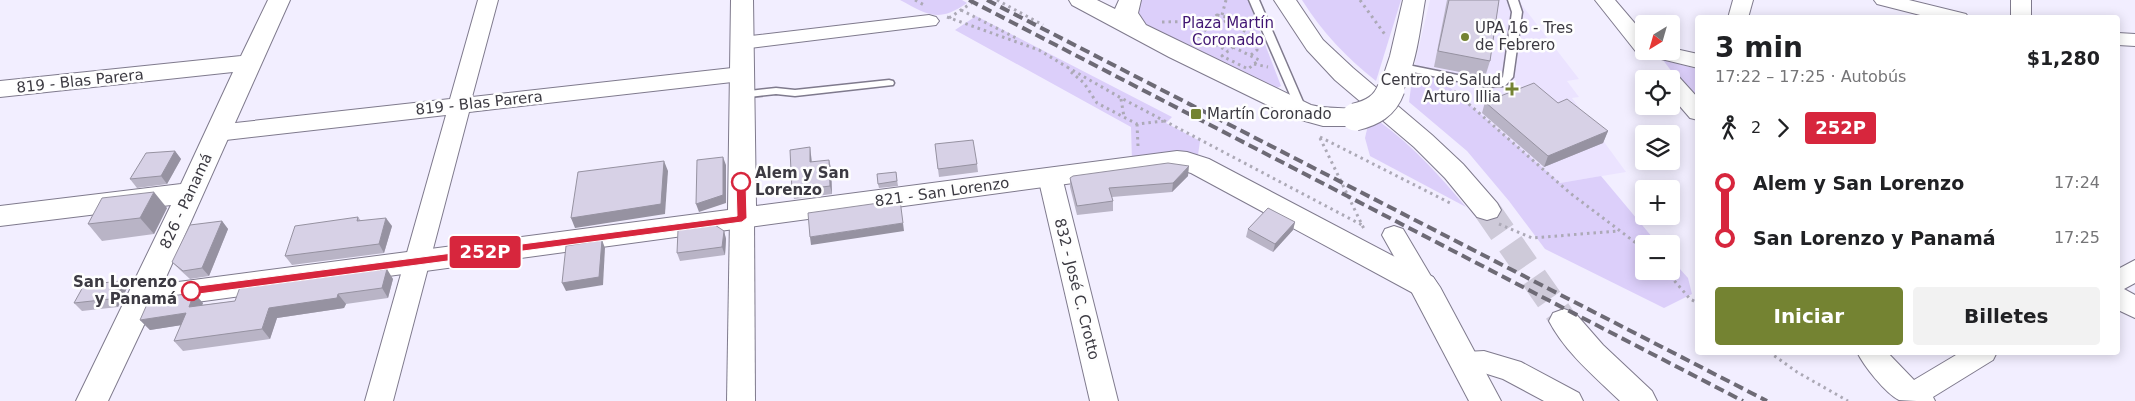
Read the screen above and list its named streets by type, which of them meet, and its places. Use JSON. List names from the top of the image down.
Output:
{
  "streets": {
    "street": [
      "819 - Blas Parera",
      "821 - San Lorenzo",
      "826 - Panamá",
      "832 - José C. Crotto"
    ]
  },
  "crossings": [
    ["819 - Blas Parera", "826 - Panamá"],
    ["821 - San Lorenzo", "826 - Panamá"],
    ["821 - San Lorenzo", "832 - José C. Crotto"]
  ],
  "parks": ["Plaza Martín Coronado"],
  "places": {
    "other": ["UPA 16 - Tres de Febrero", "Alem y San Lorenzo", "San Lorenzo y Panamá"],
    "health": ["Centro de Salud Arturo Illia"],
    "transit": ["Martín Coronado"]
  },
  "lines": ["bus line 252P"],
  "north": "bottom left",
  "page": {
    "on_map": "252P",
    "map_buttons": ["+", "−"],
    "heading": ["3 min", "17:22 – 17:25 · Autobús", "$1,280"],
    "legs": ["2", "252P"],
    "list": [
      {
        "name": "Alem y San Lorenzo",
        "value": "17:24"
      },
      {
        "name": "San Lorenzo y Panamá",
        "value": "17:25"
      }
    ],
    "buttons": ["Iniciar", "Billetes"]
  }
}
